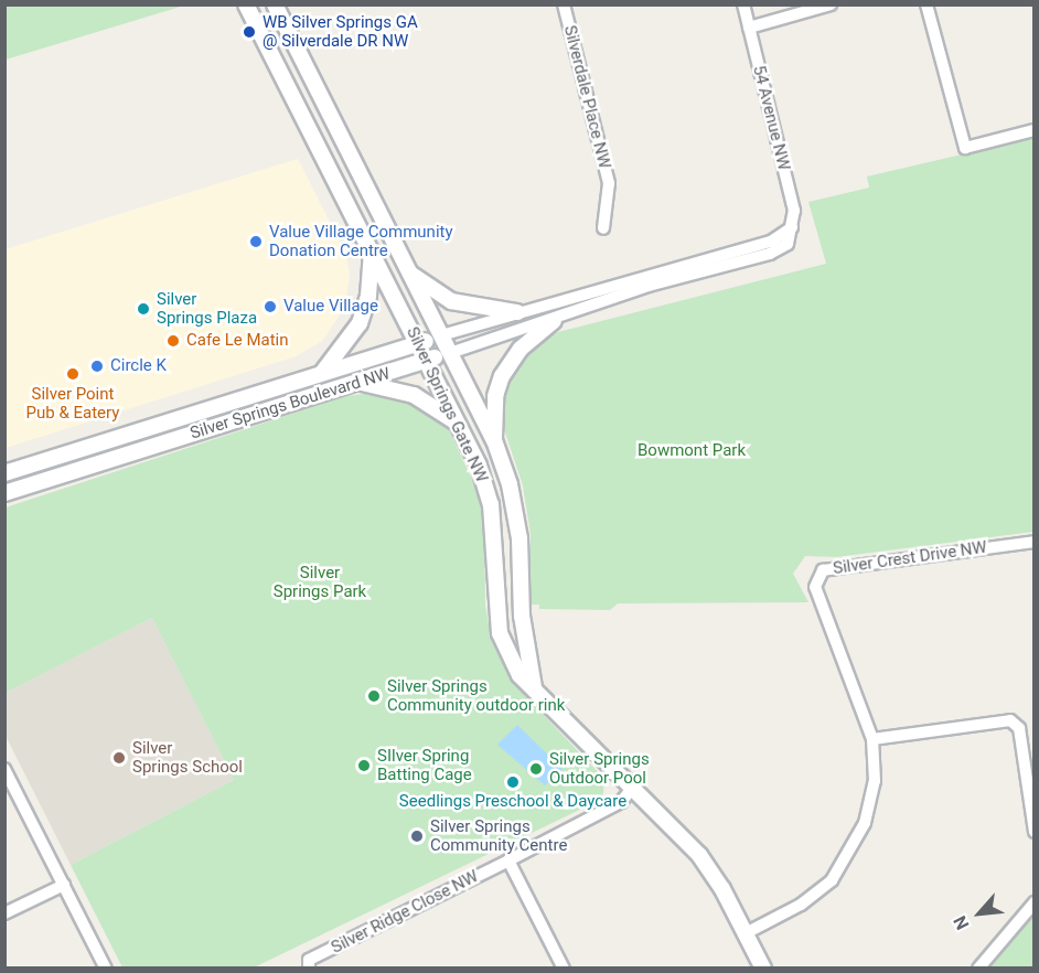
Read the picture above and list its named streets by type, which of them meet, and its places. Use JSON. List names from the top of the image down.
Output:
{
  "streets": {
    "street": [
      "Silverdale Place NW",
      "54 Avenue NW",
      "Silver Springs Boulevard NW",
      "Silver Springs Gate NW",
      "Silver Crest Drive NW",
      "Silver Ridge Close NW"
    ]
  },
  "crossings": [
    ["54 Avenue NW", "Silver Springs Boulevard NW"],
    ["Silver Springs Boulevard NW", "Silver Springs Gate NW"]
  ],
  "parks": ["Bowmont Park", "Silver Springs Park"],
  "places": [
    "WB Silver Springs GA @ Silverdale DR NW",
    "Value Village Community Donation Centre",
    "Value Village",
    "Silver Springs Plaza",
    "Cafe Le Matin",
    "Circle K",
    "Silver Point Pub & Eatery",
    "Silver Springs Community outdoor rink",
    "Silver Springs School",
    "SIlver Spring Batting Cage",
    "Silver Springs Outdoor Pool",
    "Seedlings Preschool & Daycare",
    "Silver Springs Community Centre"
  ],
  "north": "bottom left"
}
